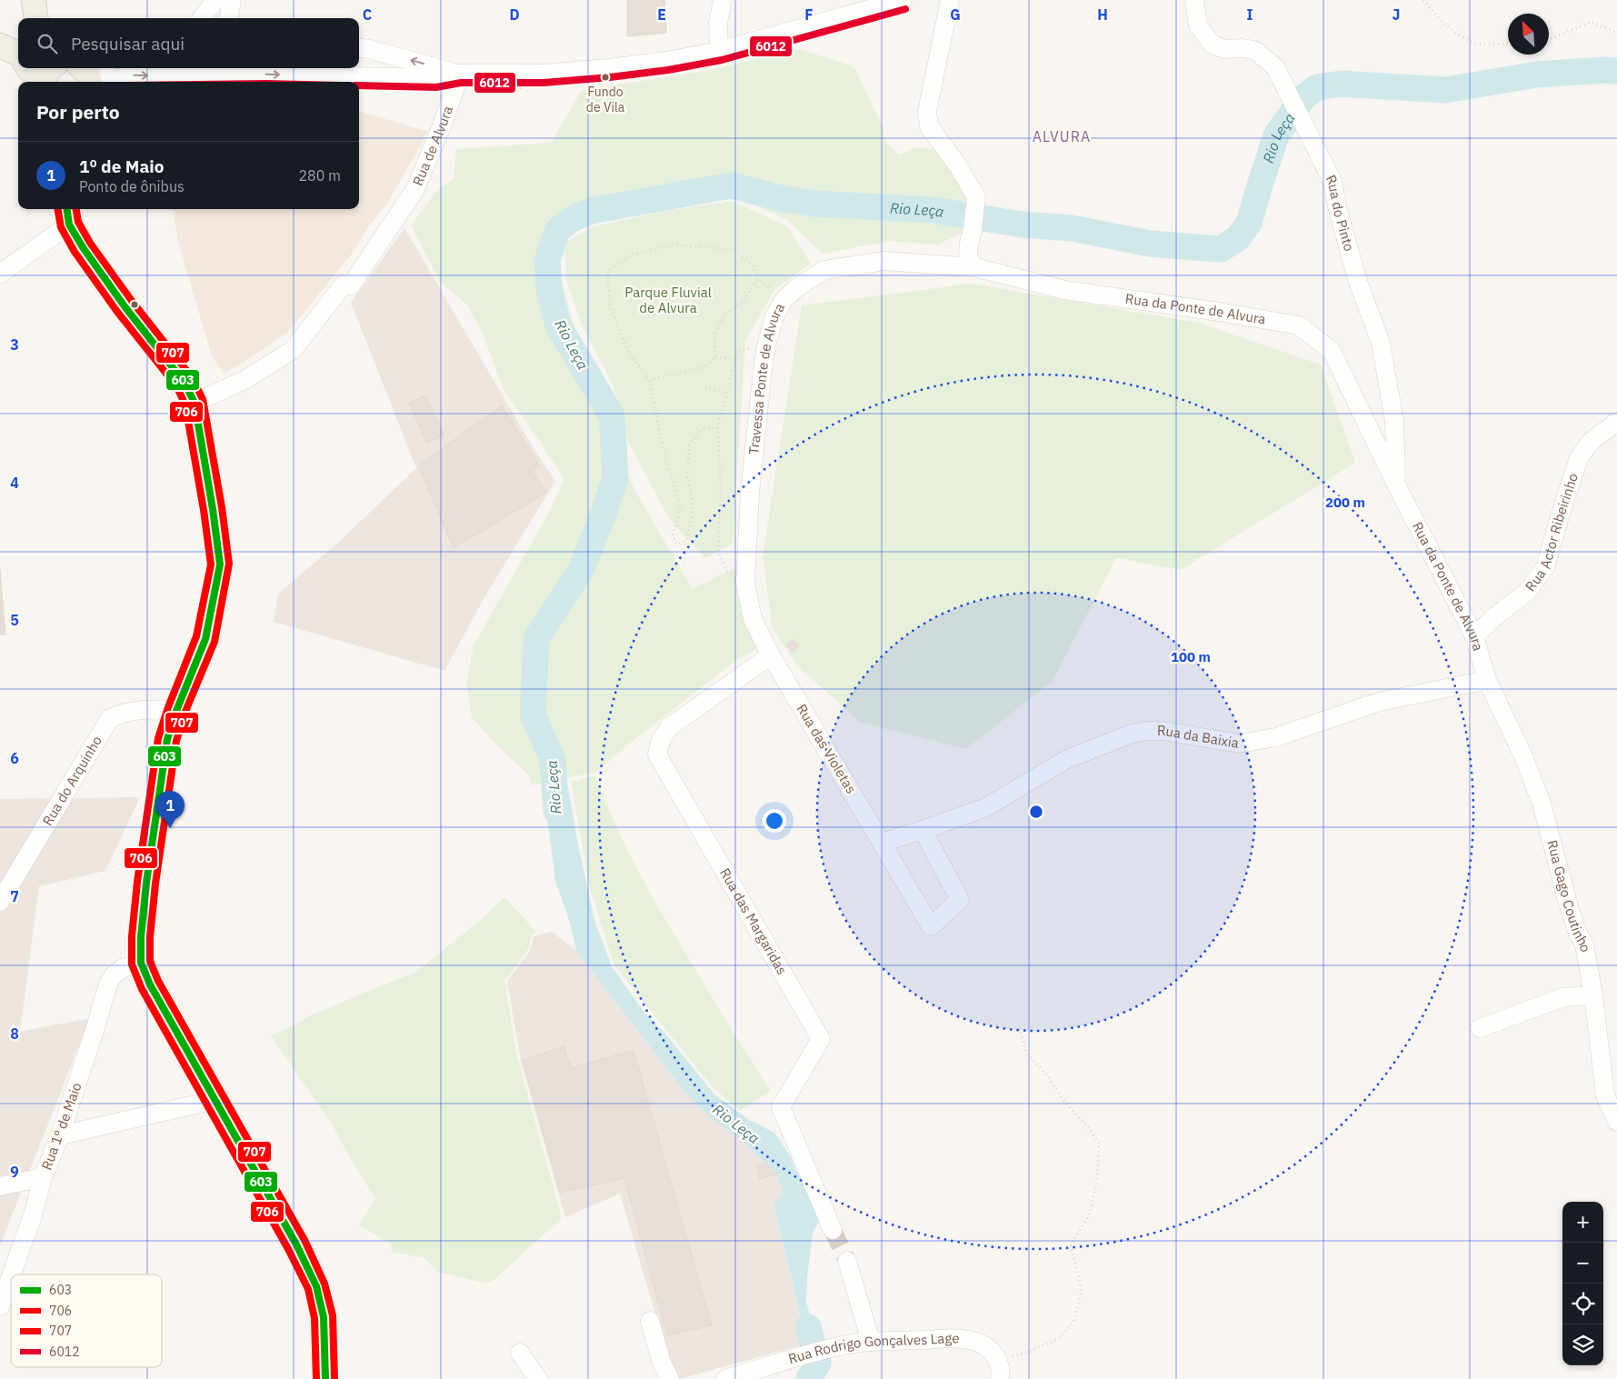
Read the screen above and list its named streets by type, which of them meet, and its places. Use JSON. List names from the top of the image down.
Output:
{
  "streets": {
    "street": [
      "Rua de Alvura",
      "Rua do Pinto",
      "Rua da Ponte de Alvura",
      "Travessa Ponte de Alvura",
      "Rua Actor Ribeirinho",
      "Rua da Baixia",
      "Rua das Violetas",
      "Rua do Arquinho",
      "Rua Gago Coutinho",
      "Rua das Margaridas",
      "Rua 1º de Maio",
      "Rua Rodrigo Gonçalves Lage"
    ]
  },
  "crossings": [
    ["Rua do Pinto", "Rua da Ponte de Alvura"],
    ["Rua da Ponte de Alvura", "Travessa Ponte de Alvura"],
    ["Rua da Ponte de Alvura", "Rua Actor Ribeirinho"],
    ["Rua da Ponte de Alvura", "Rua da Baixia"],
    ["Rua da Ponte de Alvura", "Rua Gago Coutinho"],
    ["Travessa Ponte de Alvura", "Rua das Violetas"],
    ["Travessa Ponte de Alvura", "Rua das Margaridas"],
    ["Rua da Baixia", "Rua das Violetas"],
    ["Rua da Baixia", "Rua Gago Coutinho"],
    ["Rua das Violetas", "Rua das Margaridas"]
  ],
  "districts": ["ALVURA"],
  "water": ["Rio Leça"],
  "parks": ["Parque Fluvial de Alvura"],
  "places": ["Fundo de Vila"],
  "lines": [
    "transit line 6012",
    "transit line 603",
    "transit line 706",
    "transit line 707"
  ],
  "legend": [
    "603",
    "706",
    "707",
    "6012"
  ],
  "north": "top left",
  "page": {
    "search": "Pesquisar aqui",
    "heading": "Por perto",
    "list": [
      {
        "mark": "1",
        "name": "1º de Maio",
        "note": "Ponto de ônibus",
        "value": "280 m"
      }
    ],
    "pins": "1",
    "map_buttons": ["+", "−"]
  },
  "grid": {
    "columns": [
      "C",
      "D",
      "E",
      "F",
      "G",
      "H",
      "I",
      "J"
    ],
    "rows": [
      "3",
      "4",
      "5",
      "6",
      "7",
      "8",
      "9"
    ]
  },
  "rings": ["200 m", "100 m"]
}
